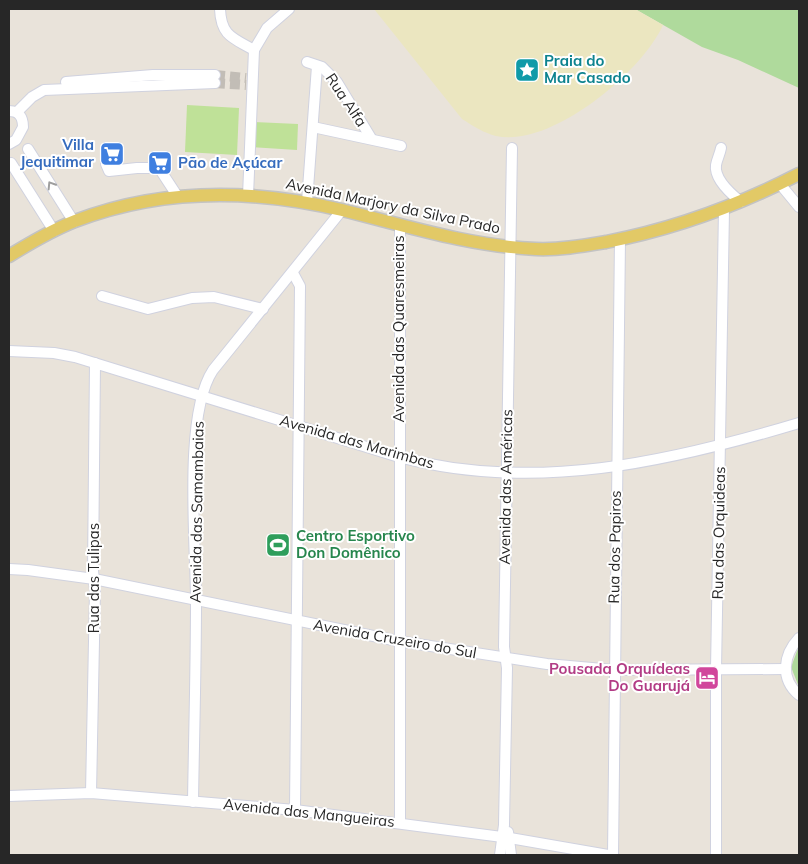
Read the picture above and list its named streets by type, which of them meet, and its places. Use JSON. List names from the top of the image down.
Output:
{
  "streets": {
    "main road": ["Avenida Marjory da Silva Prado"],
    "street": [
      "Rua Alfa",
      "Avenida das Quaresmeiras",
      "Avenida das Marimbas",
      "Avenida das Américas",
      "Avenida das Samambaias",
      "Rua das Orquideas",
      "Rua dos Papiros",
      "Rua das Tulipas",
      "Avenida Cruzeiro do Sul",
      "Avenida das Mangueiras"
    ]
  },
  "crossings": [
    ["Rua Alfa", "Avenida Marjory da Silva Prado"],
    ["Avenida Marjory da Silva Prado", "Avenida das Quaresmeiras"],
    ["Avenida Marjory da Silva Prado", "Avenida das Américas"],
    ["Avenida Marjory da Silva Prado", "Avenida das Samambaias"],
    ["Avenida Marjory da Silva Prado", "Rua das Orquideas"],
    ["Avenida Marjory da Silva Prado", "Rua dos Papiros"],
    ["Avenida das Quaresmeiras", "Avenida das Marimbas"],
    ["Avenida das Quaresmeiras", "Avenida Cruzeiro do Sul"],
    ["Avenida das Quaresmeiras", "Avenida das Mangueiras"],
    ["Avenida das Marimbas", "Avenida das Américas"],
    ["Avenida das Marimbas", "Avenida das Samambaias"],
    ["Avenida das Marimbas", "Rua das Orquideas"],
    ["Avenida das Marimbas", "Rua dos Papiros"],
    ["Avenida das Marimbas", "Rua das Tulipas"],
    ["Avenida das Américas", "Avenida Cruzeiro do Sul"],
    ["Avenida das Américas", "Avenida das Mangueiras"],
    ["Avenida das Samambaias", "Avenida Cruzeiro do Sul"],
    ["Avenida das Samambaias", "Avenida das Mangueiras"],
    ["Rua das Orquideas", "Avenida Cruzeiro do Sul"],
    ["Rua dos Papiros", "Avenida Cruzeiro do Sul"],
    ["Rua das Tulipas", "Avenida Cruzeiro do Sul"],
    ["Rua das Tulipas", "Avenida das Mangueiras"]
  ],
  "places": {
    "place": ["Praia do Mar Casado"],
    "supermarket": ["Villa Jequitimar", "Pão de Açúcar"],
    "sports": ["Centro Esportivo Don Domênico"],
    "hotel": ["Pousada Orquídeas Do Guarujá"]
  }
}
